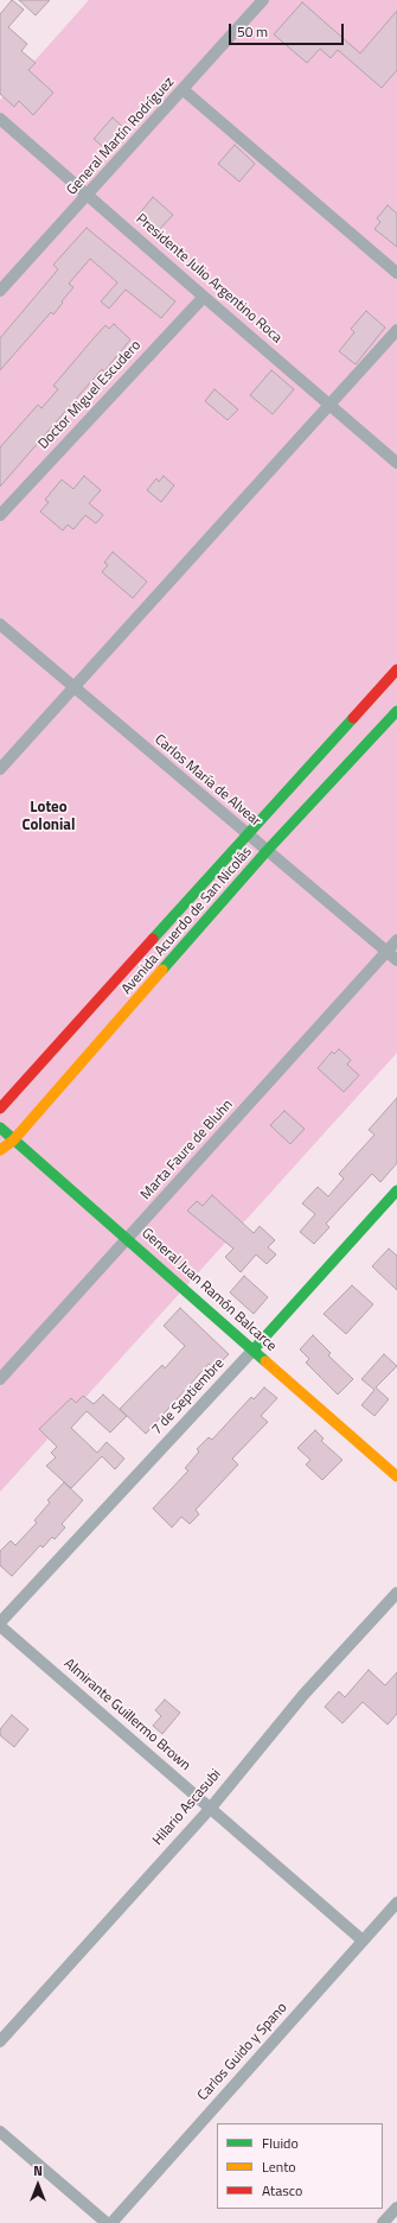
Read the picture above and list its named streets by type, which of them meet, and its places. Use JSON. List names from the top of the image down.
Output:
{
  "streets": {
    "street": [
      "General Martín Rodríguez",
      "Presidente Julio Argentino Roca",
      "Doctor Miguel Escudero",
      "Carlos María de Alvear",
      "Avenida Acuerdo de San Nicolás",
      "Marta Faure de Bluhn",
      "General Juan Ramón Balcarce",
      "7 de Septiembre",
      "Almirante Guillermo Brown",
      "Hilario Ascasubi",
      "Carlos Guido y Spano"
    ]
  },
  "crossings": [
    ["General Martín Rodríguez", "Presidente Julio Argentino Roca"],
    ["Presidente Julio Argentino Roca", "Doctor Miguel Escudero"],
    ["Carlos María de Alvear", "Avenida Acuerdo de San Nicolás"],
    ["Carlos María de Alvear", "Marta Faure de Bluhn"],
    ["Avenida Acuerdo de San Nicolás", "General Juan Ramón Balcarce"],
    ["Marta Faure de Bluhn", "General Juan Ramón Balcarce"],
    ["General Juan Ramón Balcarce", "7 de Septiembre"],
    ["7 de Septiembre", "Almirante Guillermo Brown"],
    ["Almirante Guillermo Brown", "Hilario Ascasubi"],
    ["Almirante Guillermo Brown", "Carlos Guido y Spano"]
  ],
  "districts": ["Loteo Colonial"],
  "legend": ["Fluido", "Lento", "Atasco"],
  "scale_bar": "50 m",
  "north": "top"
}
